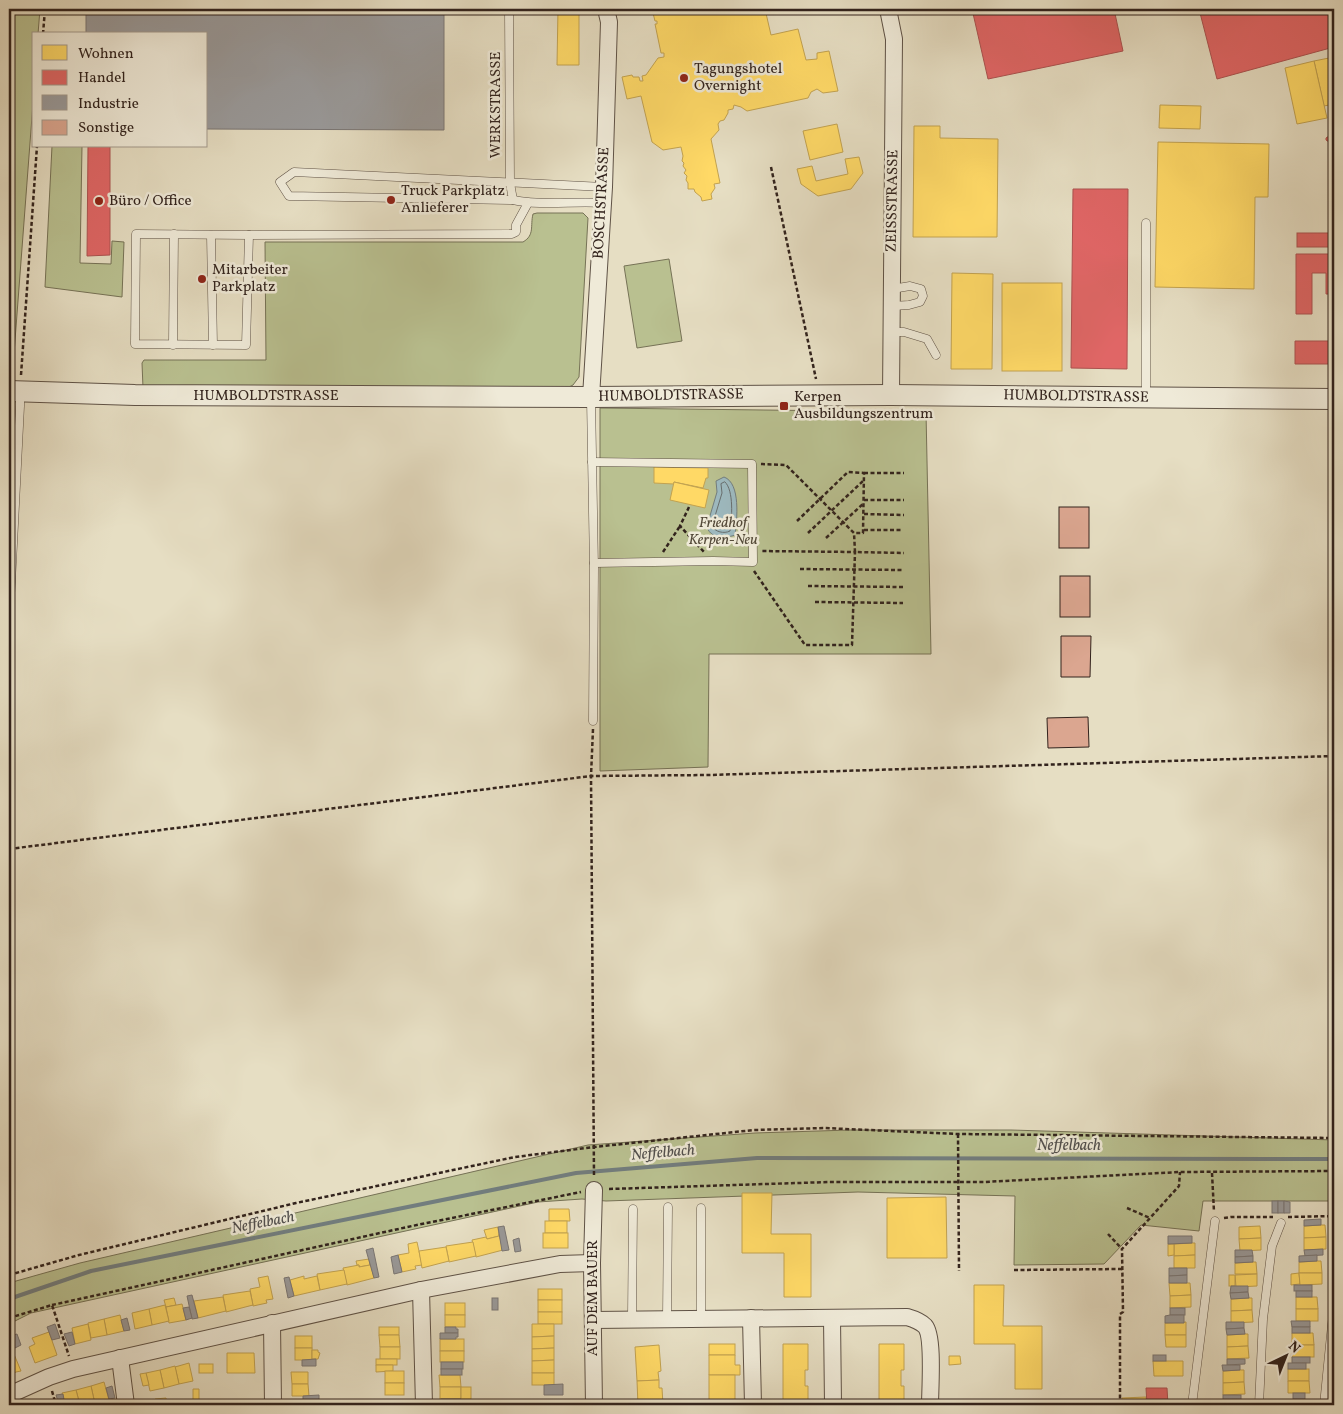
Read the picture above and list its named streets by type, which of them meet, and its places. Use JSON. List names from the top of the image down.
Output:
{
  "streets": {
    "street": [
      "ZEISSSTRASSE",
      "BOSCHSTRASSE",
      "HUMBOLDTSTRASSE",
      "AUF DEM BAUER"
    ],
    "lane": ["WERKSTRASSE"]
  },
  "crossings": [
    ["ZEISSSTRASSE", "HUMBOLDTSTRASSE"],
    ["BOSCHSTRASSE", "HUMBOLDTSTRASSE"]
  ],
  "water": ["Neffelbach"],
  "parks": ["Friedhof Kerpen-Neu"],
  "places": {
    "other": [
      "Tagungshotel Overnight",
      "Truck Parkplatz Anlieferer",
      "Büro / Office",
      "Mitarbeiter Parkplatz"
    ],
    "transit": ["Kerpen Ausbildungszentrum"]
  },
  "legend": [
    "Wohnen",
    "Handel",
    "Industrie",
    "Sonstige"
  ],
  "north": "top right"
}
